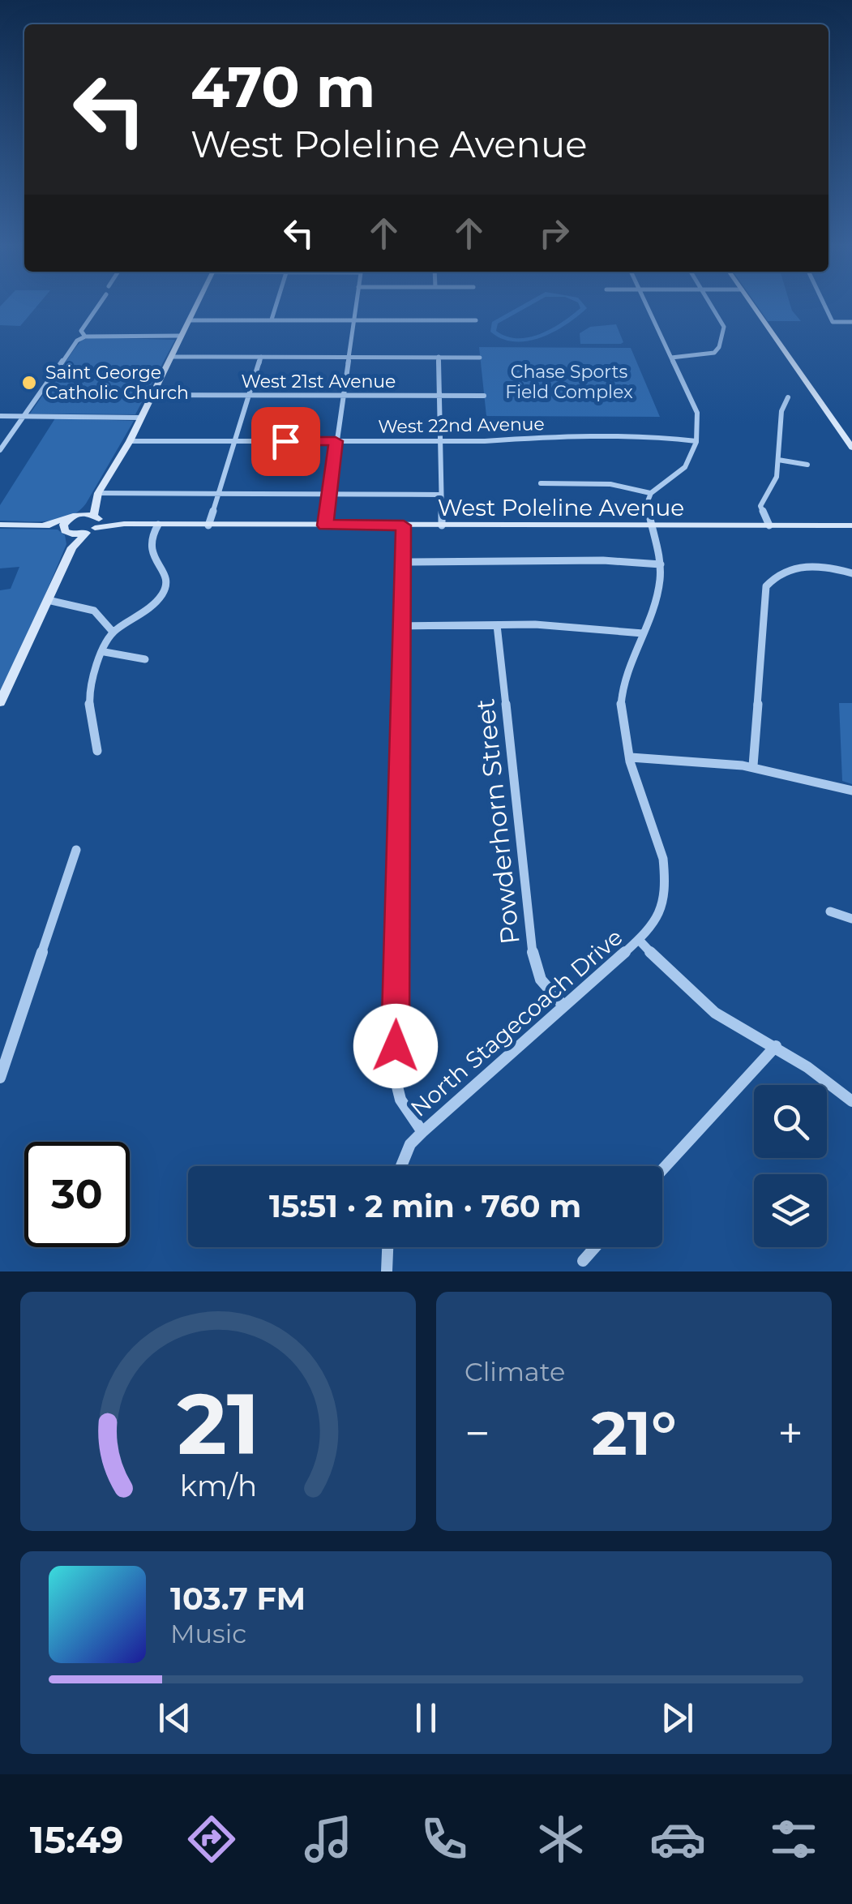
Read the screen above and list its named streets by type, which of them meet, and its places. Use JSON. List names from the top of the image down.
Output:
{
  "streets": {
    "street": [
      "West 21st Avenue",
      "West 22nd Avenue",
      "West Poleline Avenue",
      "Powderhorn Street",
      "North Stagecoach Drive"
    ]
  },
  "crossings": [
    ["West Poleline Avenue", "North Stagecoach Drive"],
    ["Powderhorn Street", "North Stagecoach Drive"]
  ],
  "parks": ["Chase Sports Field Complex"],
  "places": ["Saint George Catholic Church"],
  "page": {
    "turn": ["470 m", "West Poleline Avenue"],
    "limit": "30",
    "trip": "15:51 · 2 min · 760 m",
    "tile": "Climate",
    "heat": ["−", "21°", "+"],
    "song": ["103.7 FM", "Music"],
    "tabs": "15:49",
    "gauge": ["21", "km/h"]
  }
}
